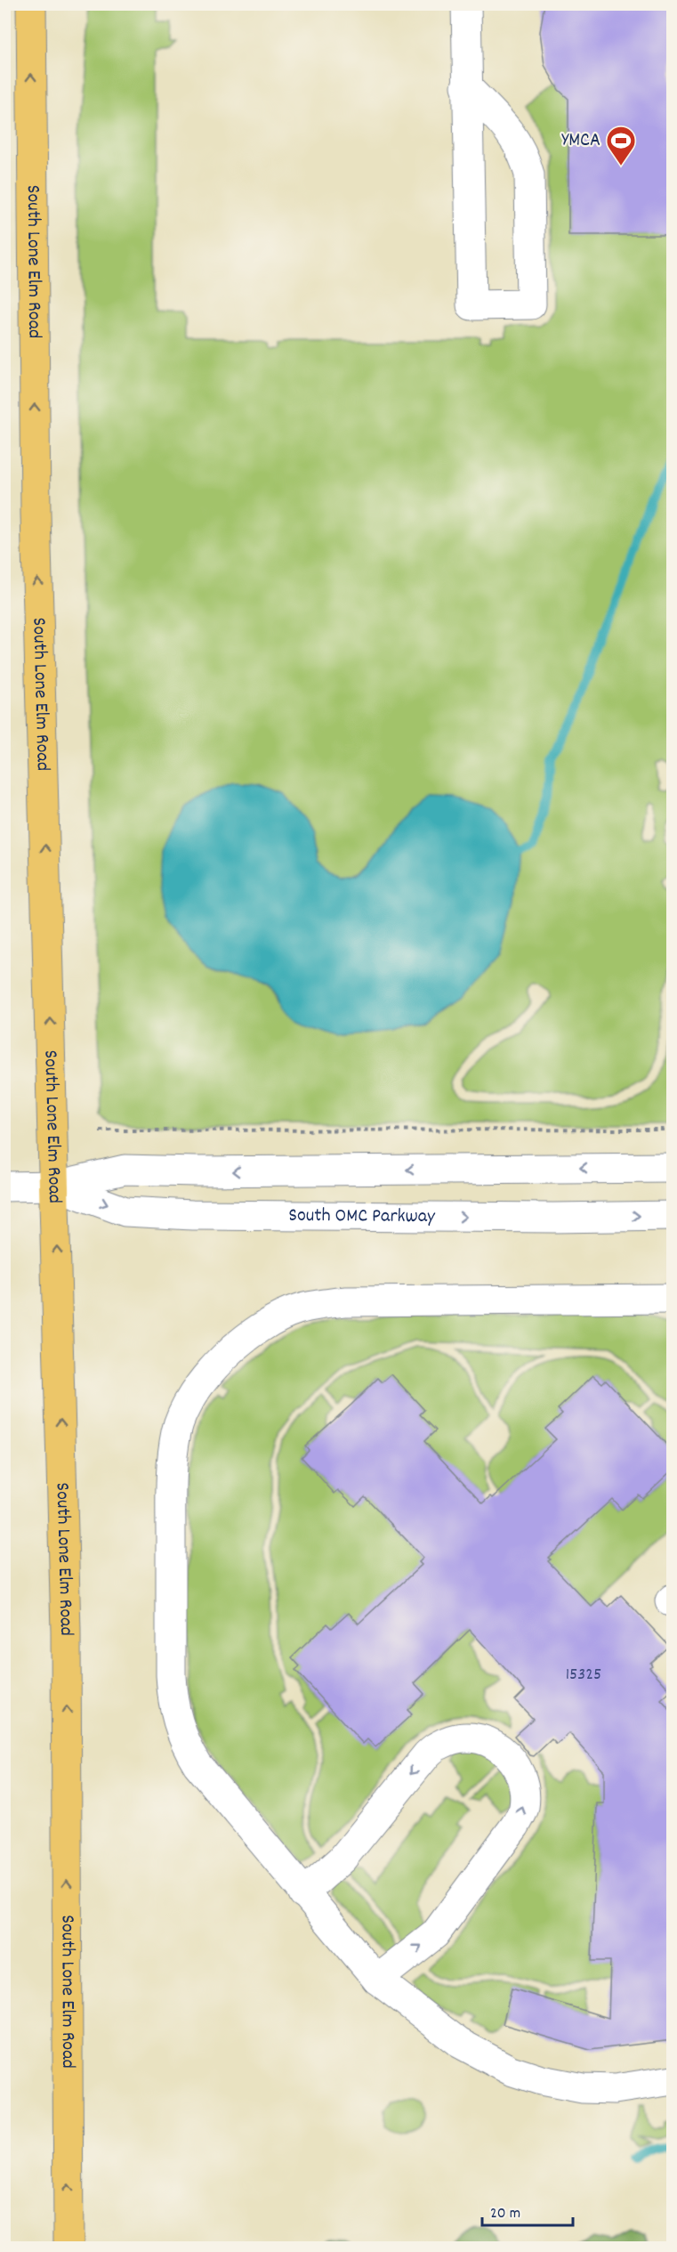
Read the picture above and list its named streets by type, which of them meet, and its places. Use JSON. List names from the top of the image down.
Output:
{
  "streets": {
    "main road": ["South Lone Elm Road"],
    "street": ["South OMC Parkway"]
  },
  "crossings": [
    ["South Lone Elm Road", "South OMC Parkway"]
  ],
  "one_way": ["South Lone Elm Road"],
  "places": {
    "sports": ["YMCA"]
  },
  "house_numbers": ["15325"],
  "scale_bar": "20 m"
}
